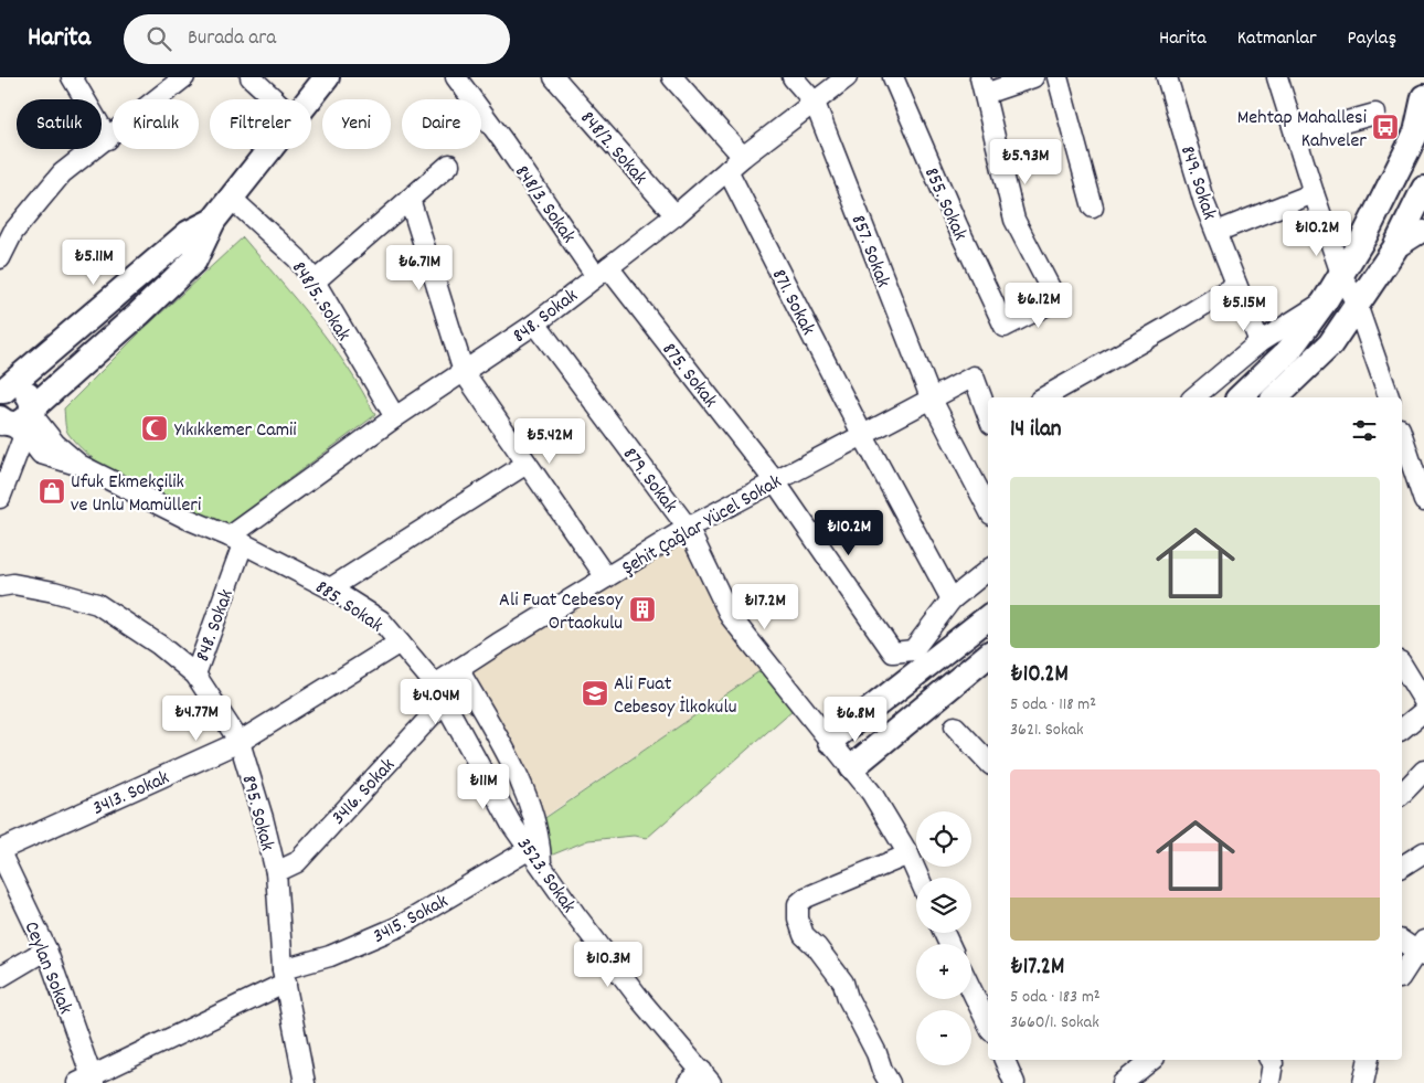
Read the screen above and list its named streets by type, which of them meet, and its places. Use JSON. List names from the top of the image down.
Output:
{
  "streets": {
    "street": [
      "848/2. Sokak",
      "849. Sokak",
      "848/3. Sokak",
      "855. Sokak",
      "857. Sokak",
      "848/5. Sokak",
      "871. Sokak",
      "848. Sokak",
      "875. Sokak",
      "879. Sokak",
      "Şehit Çağlar Yücel Sokak",
      "885. Sokak",
      "3416. Sokak",
      "3413. Sokak",
      "895. Sokak",
      "3523. Sokak",
      "3415. Sokak",
      "Ceylan Sokak"
    ]
  },
  "crossings": [
    ["848/2. Sokak", "848. Sokak"],
    ["848/3. Sokak", "848. Sokak"],
    ["848/3. Sokak", "875. Sokak"],
    ["857. Sokak", "848. Sokak"],
    ["857. Sokak", "Şehit Çağlar Yücel Sokak"],
    ["848/5. Sokak", "848. Sokak"],
    ["871. Sokak", "848. Sokak"],
    ["871. Sokak", "875. Sokak"],
    ["871. Sokak", "Şehit Çağlar Yücel Sokak"],
    ["848. Sokak", "875. Sokak"],
    ["848. Sokak", "879. Sokak"],
    ["848. Sokak", "885. Sokak"],
    ["848. Sokak", "895. Sokak"],
    ["875. Sokak", "Şehit Çağlar Yücel Sokak"],
    ["879. Sokak", "Şehit Çağlar Yücel Sokak"],
    ["Şehit Çağlar Yücel Sokak", "885. Sokak"],
    ["885. Sokak", "3416. Sokak"],
    ["885. Sokak", "3413. Sokak"],
    ["885. Sokak", "3523. Sokak"],
    ["3416. Sokak", "895. Sokak"],
    ["3413. Sokak", "895. Sokak"],
    ["3413. Sokak", "Ceylan Sokak"],
    ["895. Sokak", "3415. Sokak"],
    ["3523. Sokak", "3415. Sokak"],
    ["3415. Sokak", "Ceylan Sokak"]
  ],
  "places": {
    "bus stop": ["Mehtap Mahallesi Kahveler"],
    "mosque": ["Yıkıkkemer Camii"],
    "shop": ["Ufuk Ekmekçilik ve Unlu Mamülleri"],
    "building": ["Ali Fuat Cebesoy Ortaokulu"],
    "school or university": ["Ali Fuat Cebesoy İlkokulu"]
  },
  "page": {
    "header": "Harita",
    "search": "Burada ara",
    "nav": ["Harita", "Katmanlar", "Paylaş"],
    "chip": [
      "Satılık",
      "Kiralık",
      "Filtreler",
      "Yeni",
      "Daire"
    ],
    "price": [
      "₺5.93M",
      "₺10.2M",
      "₺5.11M",
      "₺6.71M",
      "₺6.12M",
      "₺5.15M",
      "₺5.42M",
      "₺10.2M",
      "₺17.2M",
      "₺4.04M",
      "₺4.77M",
      "₺6.8M",
      "₺11M",
      "₺10.3M"
    ],
    "heading": "14 ilan",
    "list": [
      {
        "name": "₺10.2M",
        "note": "5 oda · 118 m² · 3621. Sokak"
      },
      {
        "name": "₺17.2M",
        "note": "5 oda · 183 m² · 3660/1. Sokak"
      }
    ],
    "map_buttons": ["+", "−"]
  }
}
